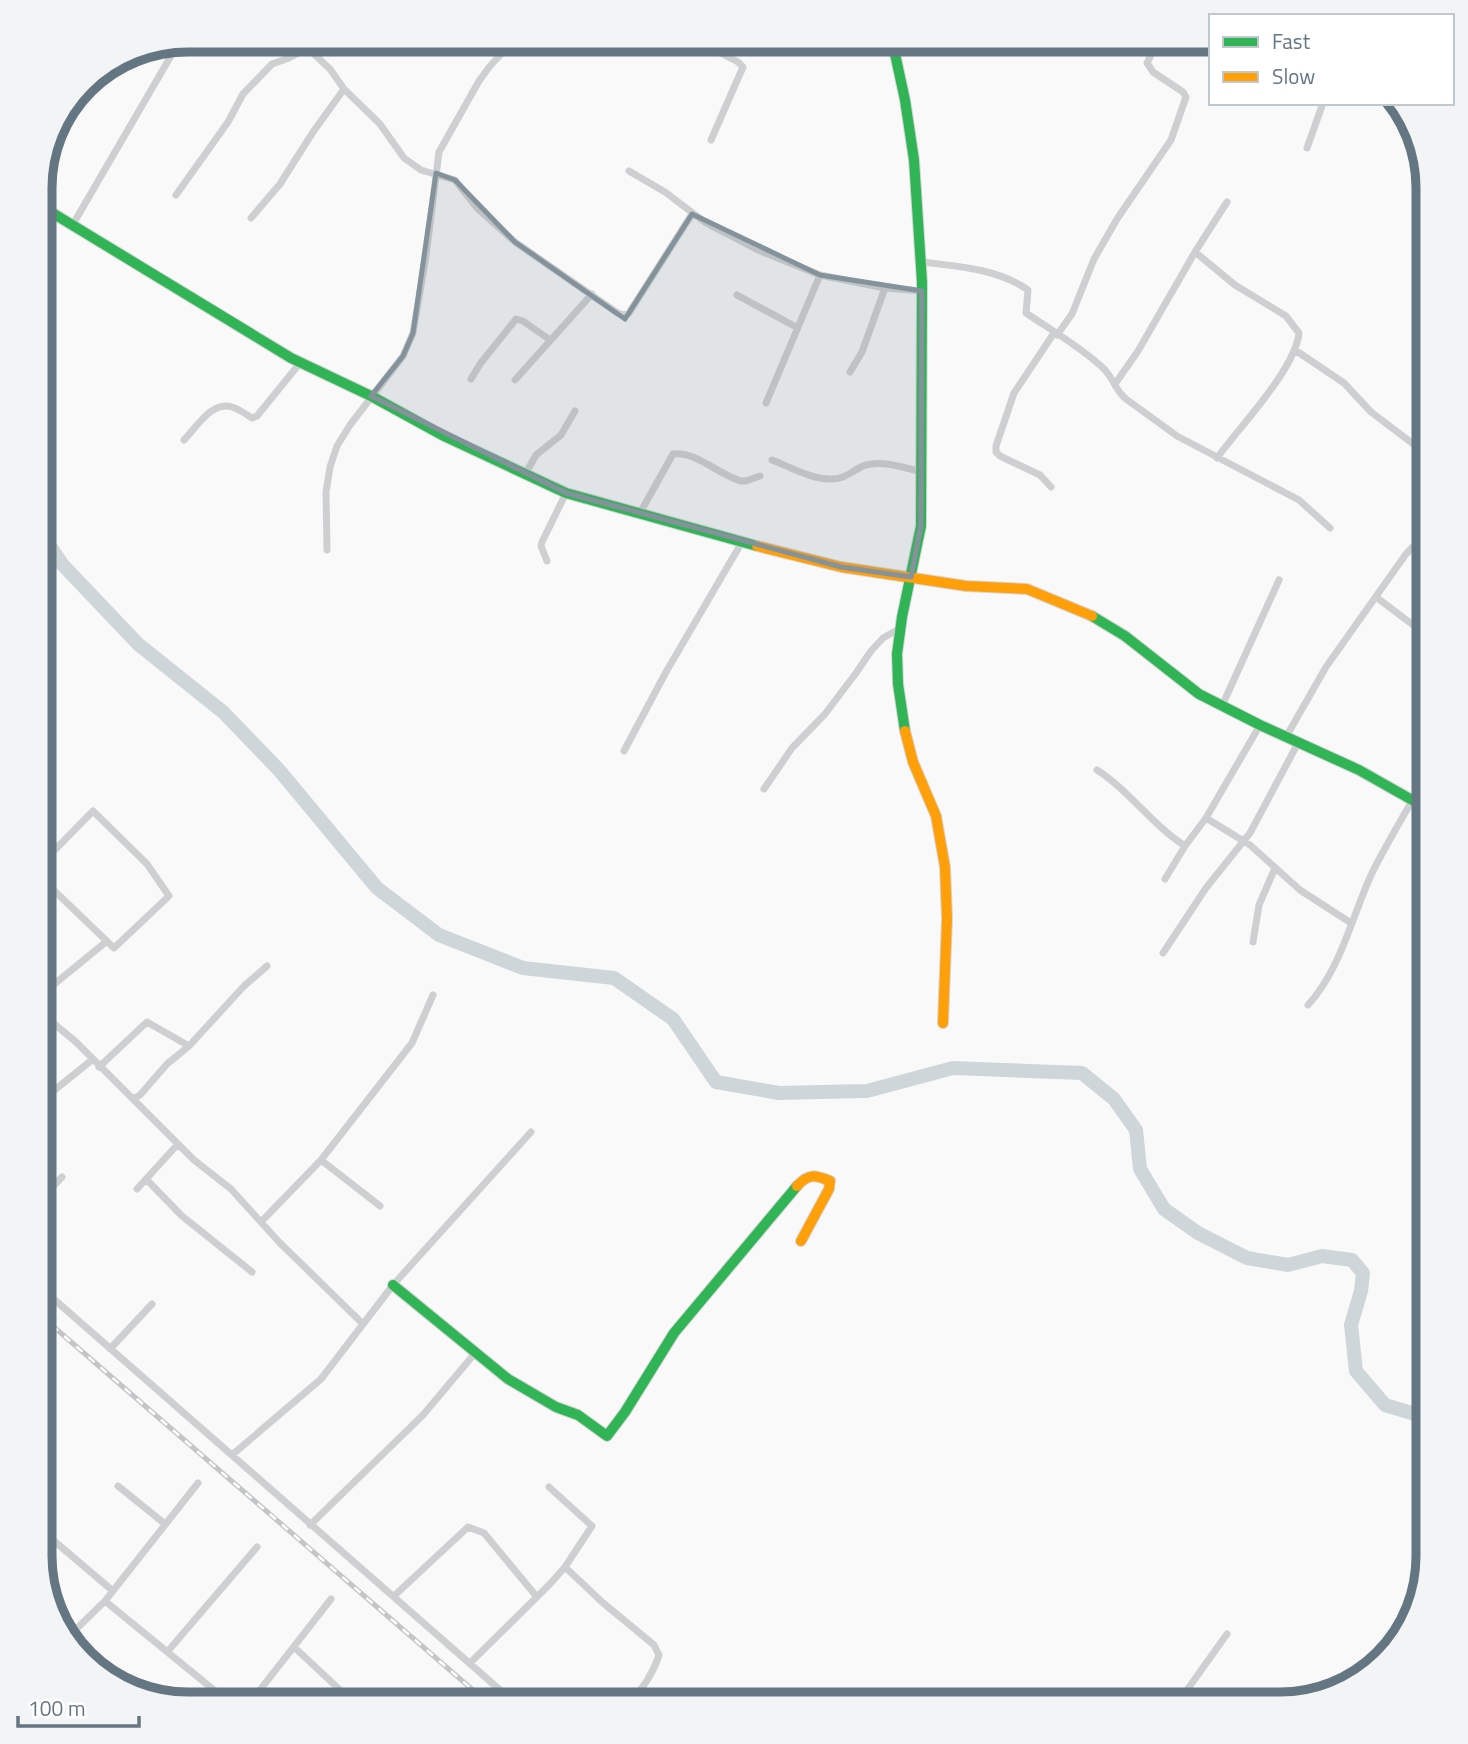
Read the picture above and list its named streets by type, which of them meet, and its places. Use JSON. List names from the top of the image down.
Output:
{
  "legend": ["Fast", "Slow"],
  "scale_bar": "100 m"
}
